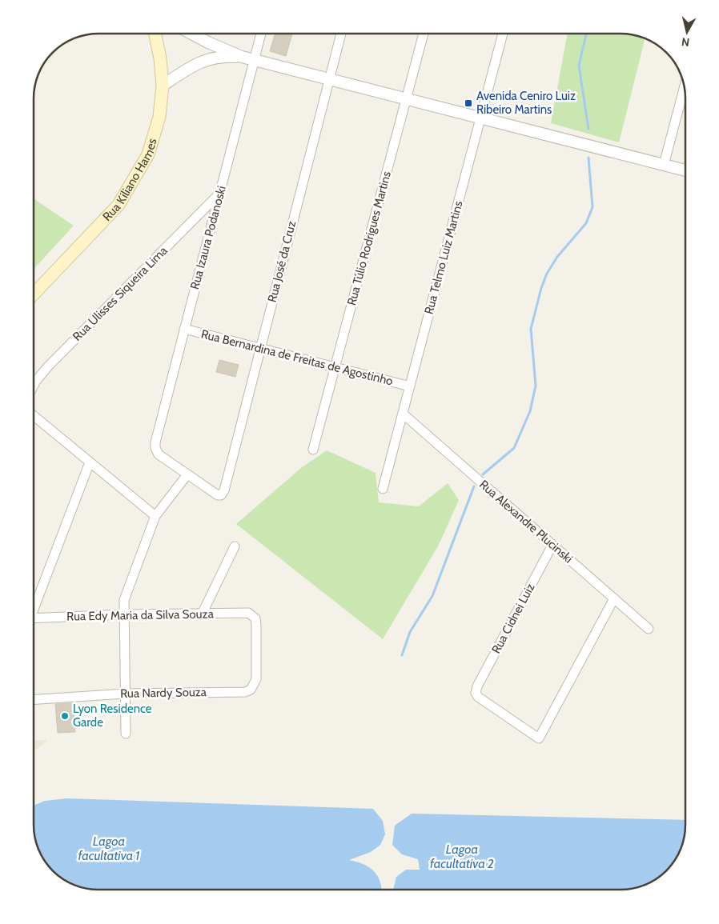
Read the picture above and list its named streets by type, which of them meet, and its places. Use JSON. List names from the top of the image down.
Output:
{
  "streets": {
    "main road": ["Rua Kiliano Hames"],
    "street": [
      "Rua Izaura Podanoski",
      "Rua Túlio Rodrigues Martins",
      "Rua Telmo Luiz Martins",
      "Rua José da Cruz",
      "Rua Ulisses Siqueira Lima",
      "Rua Bernardina de Freitas de Agostinho",
      "Rua Alexandre Plucinski",
      "Rua Edy Maria da Silva Souza",
      "Rua Cidnei Luiz",
      "Rua Nardy Souza"
    ]
  },
  "crossings": [
    ["Rua Izaura Podanoski", "Rua José da Cruz"],
    ["Rua Izaura Podanoski", "Rua Ulisses Siqueira Lima"],
    ["Rua Izaura Podanoski", "Rua Bernardina de Freitas de Agostinho"],
    ["Rua Túlio Rodrigues Martins", "Rua Bernardina de Freitas de Agostinho"],
    ["Rua Telmo Luiz Martins", "Rua Bernardina de Freitas de Agostinho"],
    ["Rua Telmo Luiz Martins", "Rua Alexandre Plucinski"],
    ["Rua José da Cruz", "Rua Bernardina de Freitas de Agostinho"],
    ["Rua Alexandre Plucinski", "Rua Cidnei Luiz"],
    ["Rua Edy Maria da Silva Souza", "Rua Nardy Souza"]
  ],
  "water": ["Lagoa facultativa 1", "Lagoa facultativa 2"],
  "places": {
    "transit": ["Avenida Ceniro Luiz Ribeiro Martins"],
    "other": ["Lyon Residence Garde"]
  },
  "north": "bottom"
}
